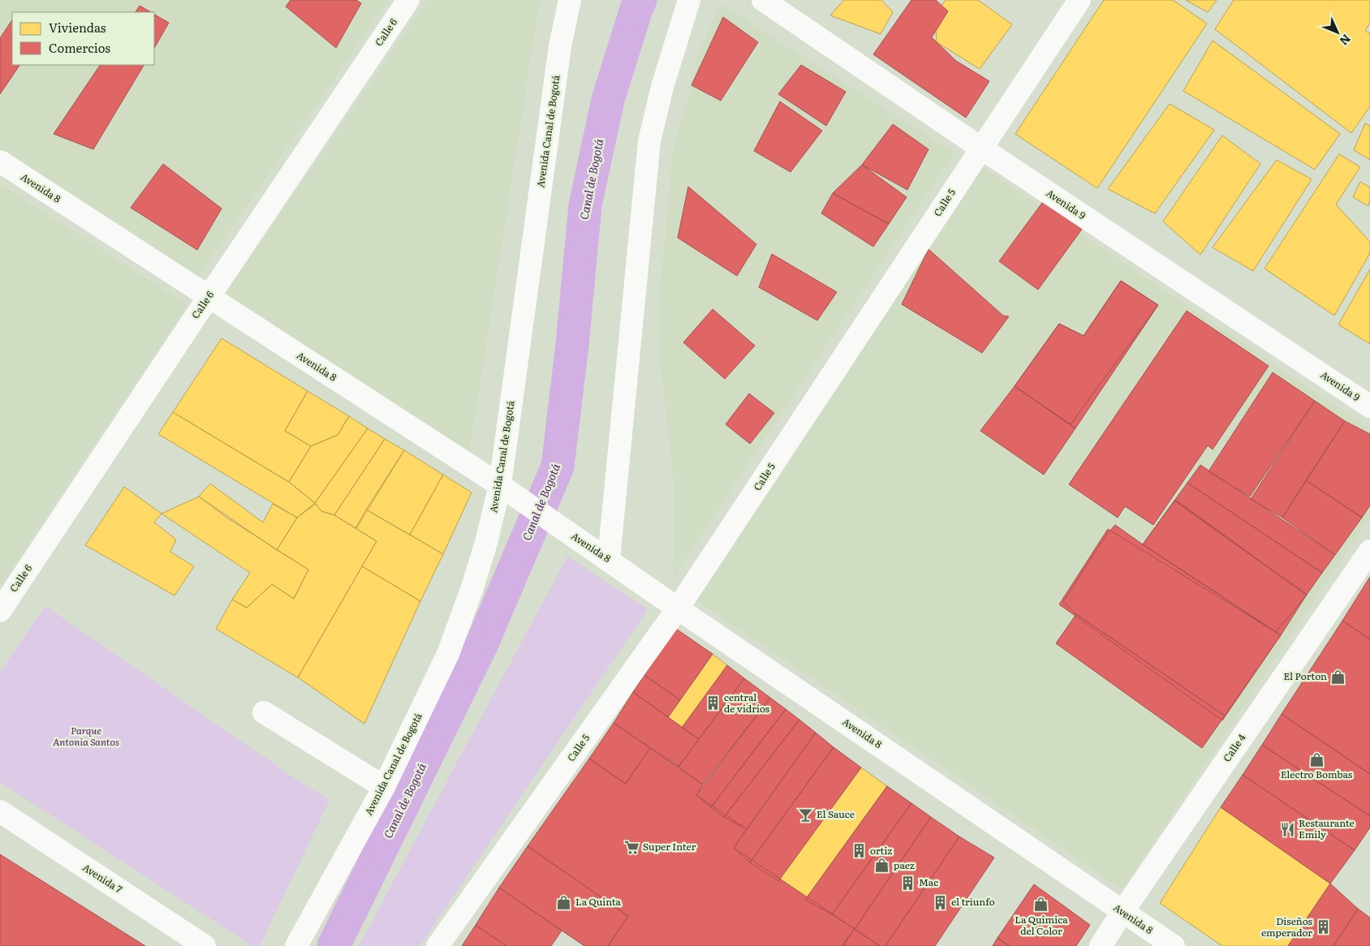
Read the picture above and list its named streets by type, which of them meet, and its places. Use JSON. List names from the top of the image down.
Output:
{
  "streets": {
    "street": [
      "Calle 6",
      "Avenida Canal de Bogotá",
      "Avenida 8",
      "Calle 5",
      "Avenida 9",
      "Calle 4",
      "Avenida 7"
    ]
  },
  "crossings": [
    ["Calle 6", "Avenida 8"],
    ["Avenida Canal de Bogotá", "Avenida 8"],
    ["Avenida 8", "Calle 5"],
    ["Avenida 8", "Calle 4"],
    ["Calle 5", "Avenida 9"]
  ],
  "water": ["Canal de Bogotá"],
  "parks": ["Parque Antonia Santos"],
  "places": {
    "shop": [
      "El Porton",
      "Electro Bombas",
      "paez",
      "La Quinta",
      "La Quimica del Color"
    ],
    "building": [
      "central de vidrios",
      "ortiz",
      "Mac",
      "el triunfo",
      "Diseños emperador"
    ],
    "bar": ["El Sauce"],
    "restaurant": ["Restaurante Emily"],
    "supermarket": ["Super Inter"]
  },
  "legend": ["Viviendas", "Comercios"],
  "north": "bottom right"
}
